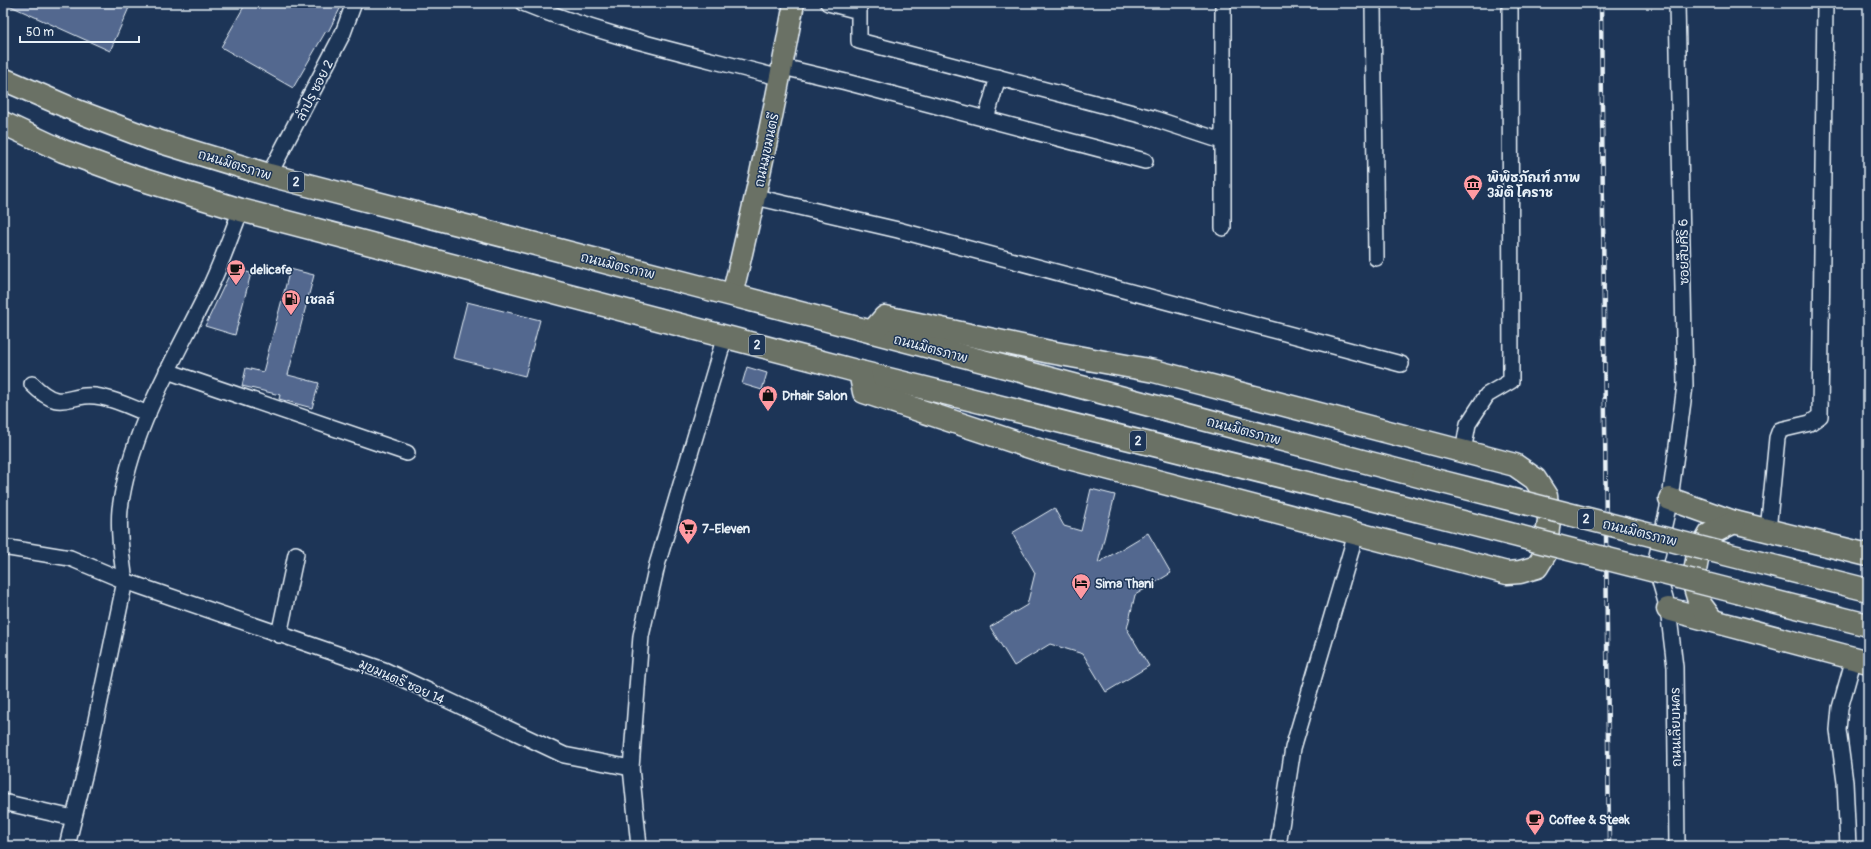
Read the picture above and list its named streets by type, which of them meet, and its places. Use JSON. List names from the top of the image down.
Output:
{
  "streets": {
    "highway": ["ถนนมิตรภาพ", "2"],
    "main road": ["ถนนมุขมนตรี"],
    "street": [
      "ลำปรุ ซอย 2",
      "ซอยสืบศิริ 6",
      "มุขมนตรี ซอย 14",
      "ถนนเลียบนคร"
    ]
  },
  "crossings": [
    ["ลำปรุ ซอย 2", "ถนนมิตรภาพ"],
    ["ถนนมุขมนตรี", "ถนนมิตรภาพ"],
    ["ซอยสืบศิริ 6", "ถนนเลียบนคร"]
  ],
  "places": {
    "museum": ["พิพิธภัณท์ ภาพ 3มิติ โคราช"],
    "cafe": ["delicafe", "Coffee & Steak"],
    "fuel station": ["เชลล์"],
    "shop": ["Drhair Salon"],
    "supermarket": ["7-Eleven"],
    "hotel": ["Sima Thani"]
  },
  "scale_bar": "50 m"
}
